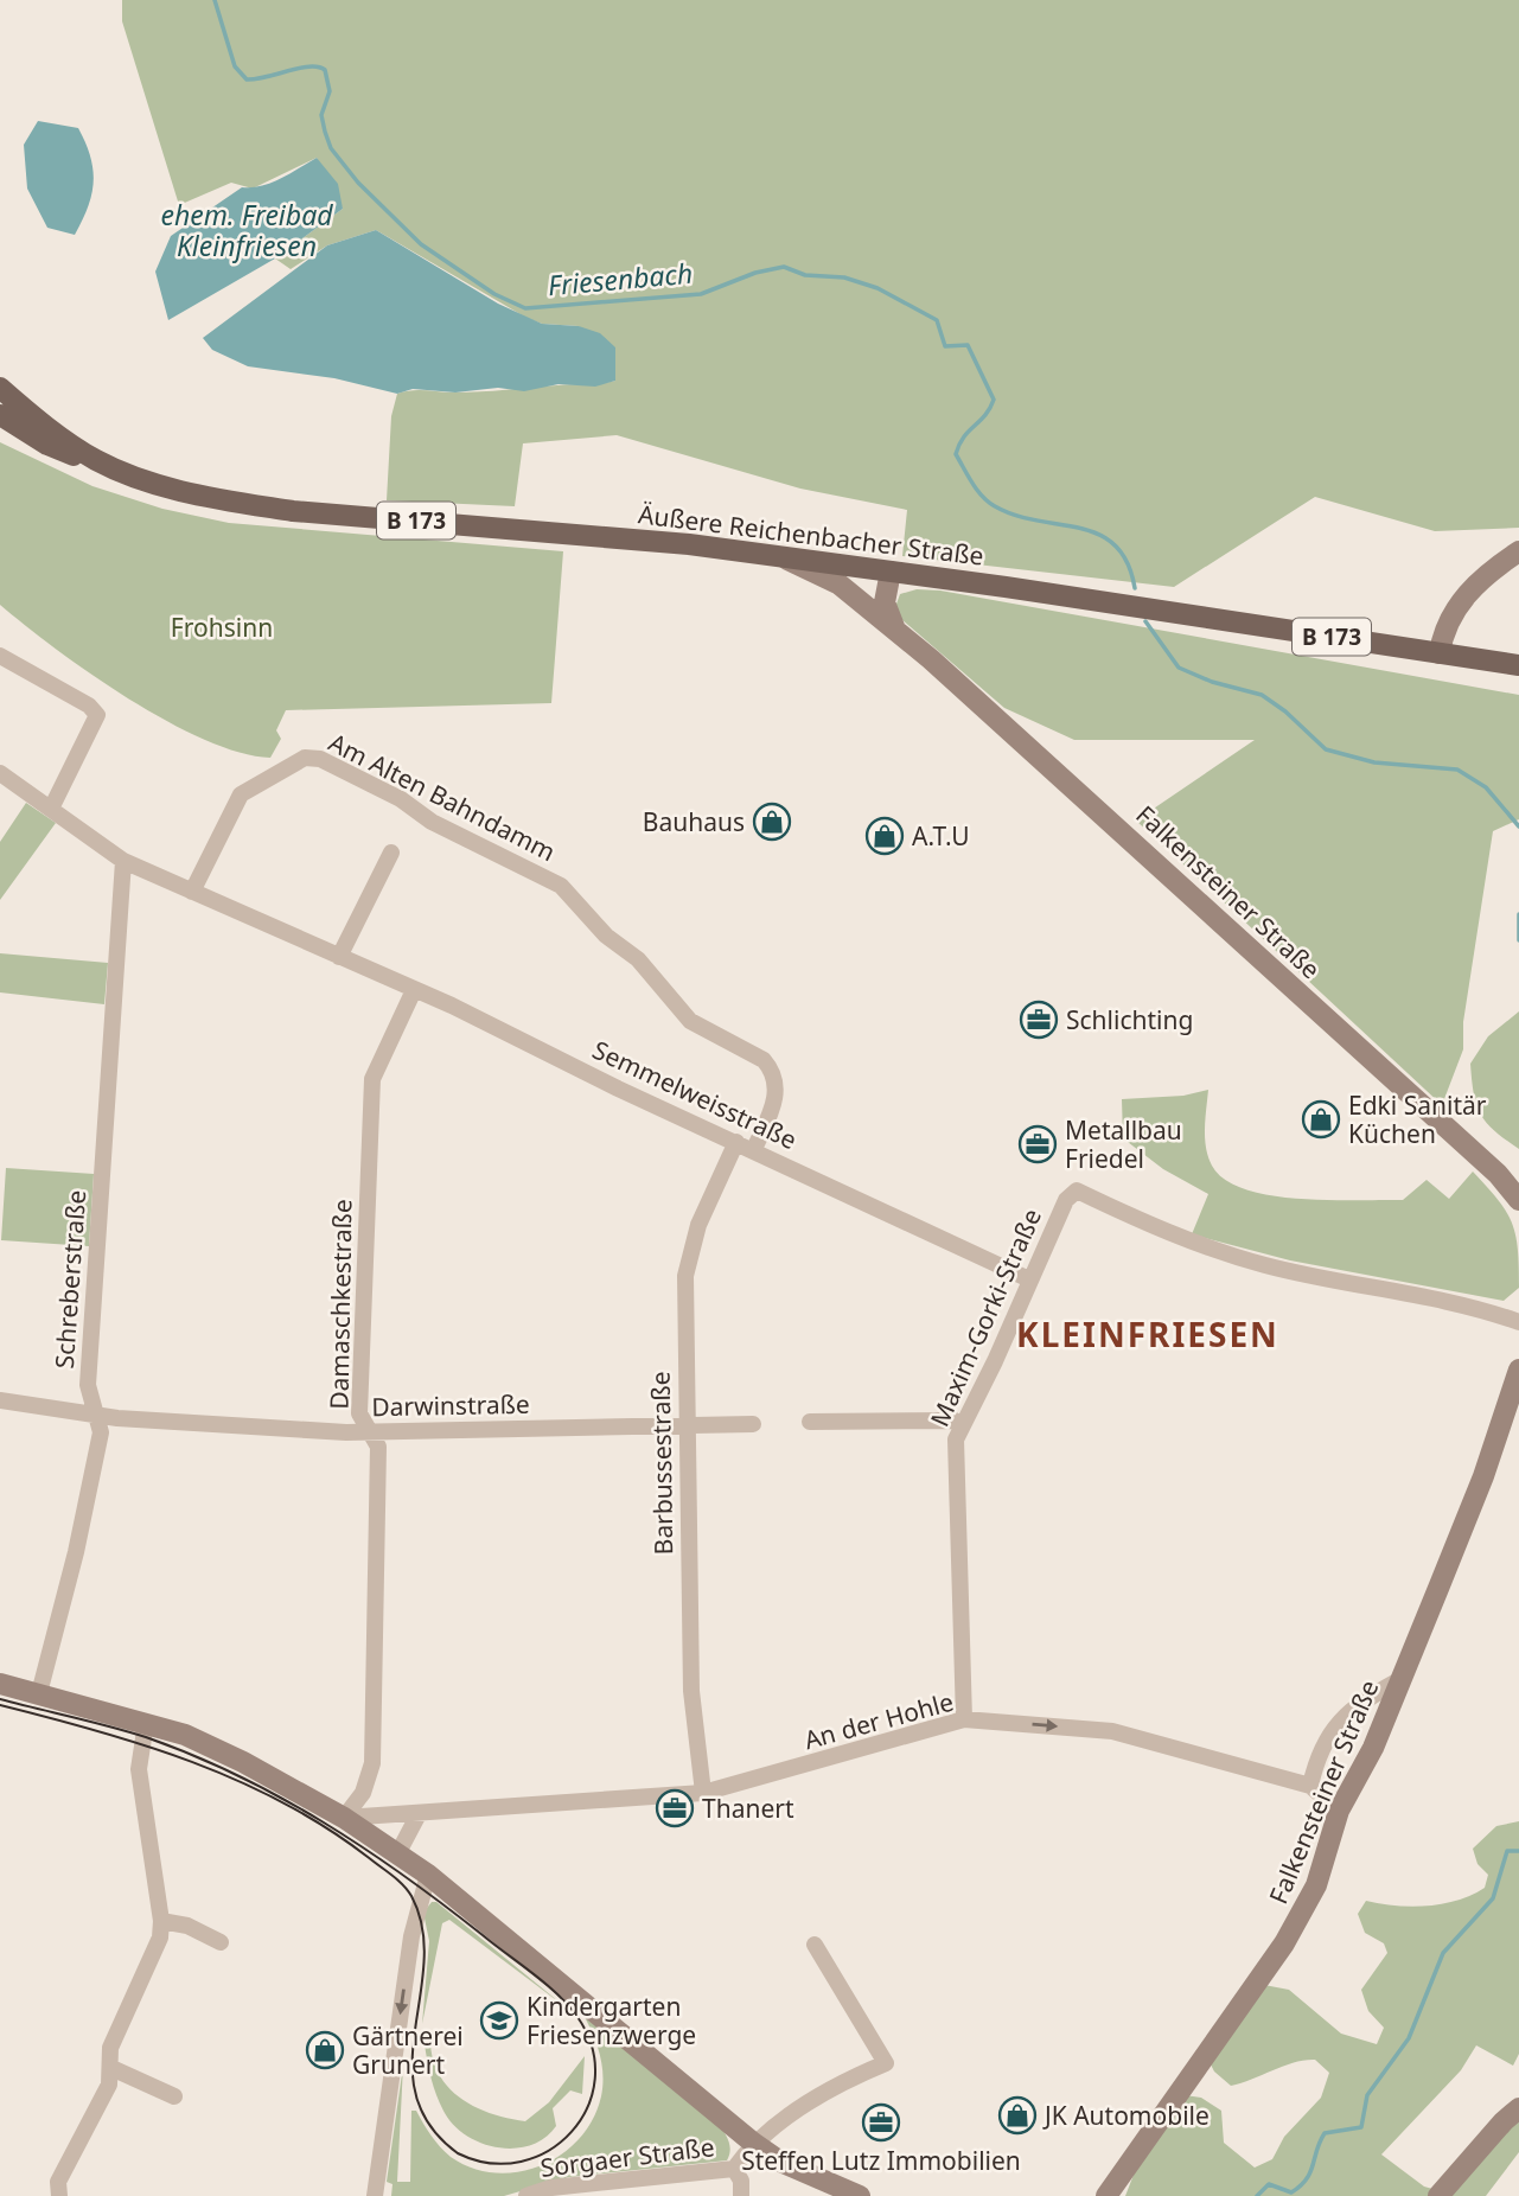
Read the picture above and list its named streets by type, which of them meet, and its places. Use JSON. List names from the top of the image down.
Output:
{
  "streets": {
    "main road": ["B 173", "Äußere Reichenbacher Straße", "Falkensteiner Straße"],
    "street": [
      "Am Alten Bahndamm",
      "Semmelweisstraße",
      "Schreberstraße",
      "Damaschkestraße",
      "Maxim-Gorki-Straße",
      "Darwinstraße",
      "Barbussestraße",
      "An der Hohle",
      "Sorgaer Straße"
    ]
  },
  "crossings": [
    ["Äußere Reichenbacher Straße", "Falkensteiner Straße"],
    ["Am Alten Bahndamm", "Semmelweisstraße"],
    ["Falkensteiner Straße", "An der Hohle"],
    ["Semmelweisstraße", "Schreberstraße"],
    ["Semmelweisstraße", "Damaschkestraße"],
    ["Semmelweisstraße", "Maxim-Gorki-Straße"],
    ["Semmelweisstraße", "Barbussestraße"],
    ["Schreberstraße", "Darwinstraße"],
    ["Damaschkestraße", "Darwinstraße"],
    ["Damaschkestraße", "An der Hohle"],
    ["Maxim-Gorki-Straße", "An der Hohle"],
    ["Darwinstraße", "Barbussestraße"],
    ["Barbussestraße", "An der Hohle"]
  ],
  "districts": ["KLEINFRIESEN"],
  "water": ["ehem. Freibad Kleinfriesen", "Friesenbach"],
  "parks": ["Frohsinn"],
  "places": {
    "shop": [
      "Bauhaus",
      "A.T.U",
      "Edki Sanitär Küchen",
      "Gärtnerei Grunert",
      "JK Automobile"
    ],
    "office": [
      "Schlichting",
      "Metallbau Friedel",
      "Thanert",
      "Steffen Lutz Immobilien"
    ],
    "school or university": ["Kindergarten Friesenzwerge"]
  }
}
